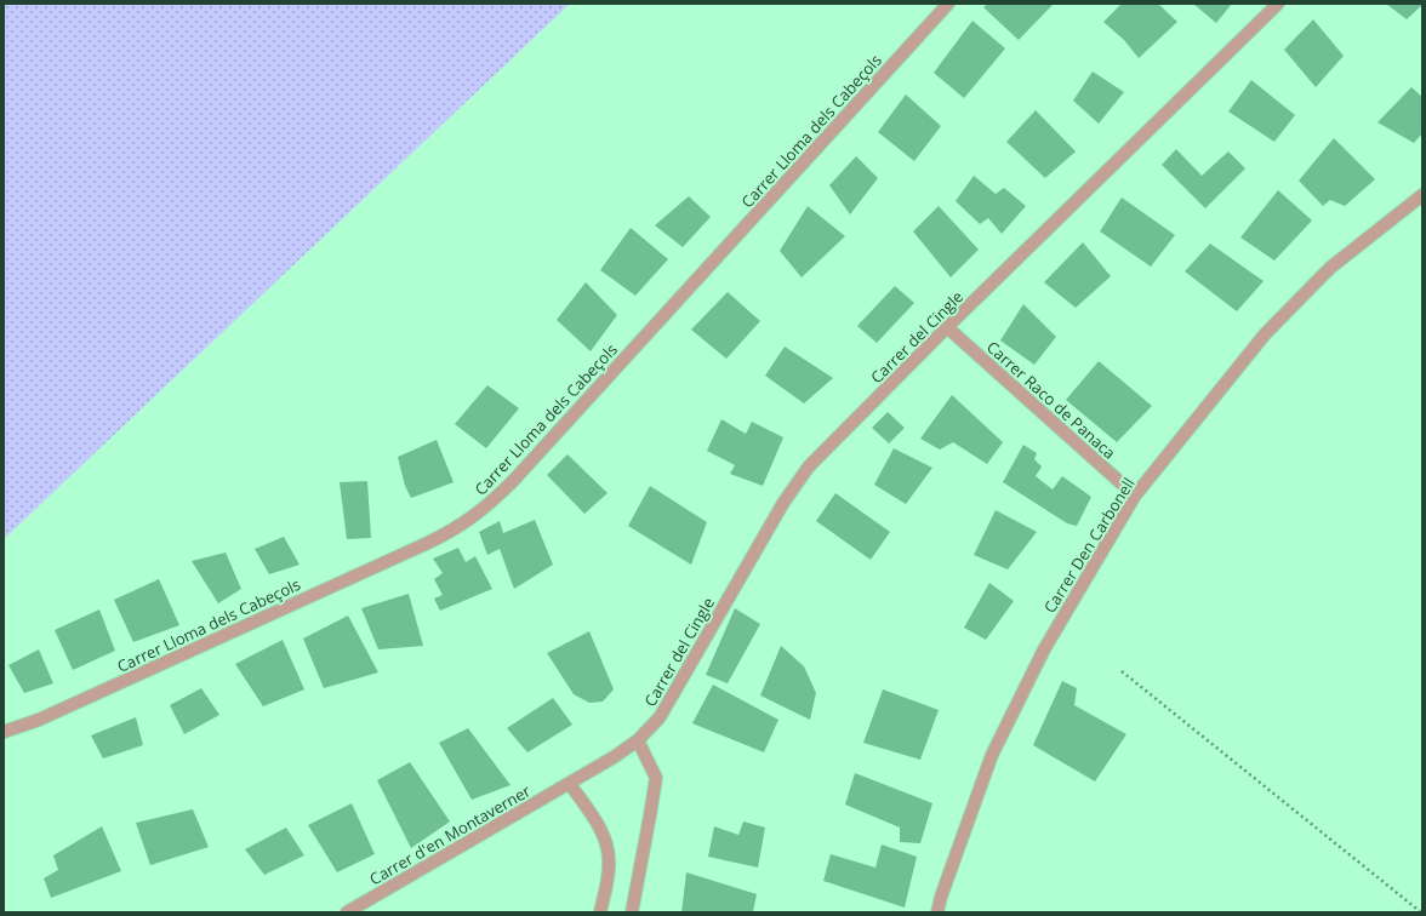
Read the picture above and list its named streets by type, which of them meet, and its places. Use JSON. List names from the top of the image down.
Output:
{
  "streets": {
    "street": [
      "Carrer Lloma dels Cabeçols",
      "Carrer del Cingle",
      "Carrer Raco de Panaca",
      "Carrer Den Carbonell",
      "Carrer d'en Montaverner"
    ]
  },
  "crossings": [
    ["Carrer del Cingle", "Carrer Raco de Panaca"],
    ["Carrer del Cingle", "Carrer d'en Montaverner"],
    ["Carrer Raco de Panaca", "Carrer Den Carbonell"]
  ]
}
